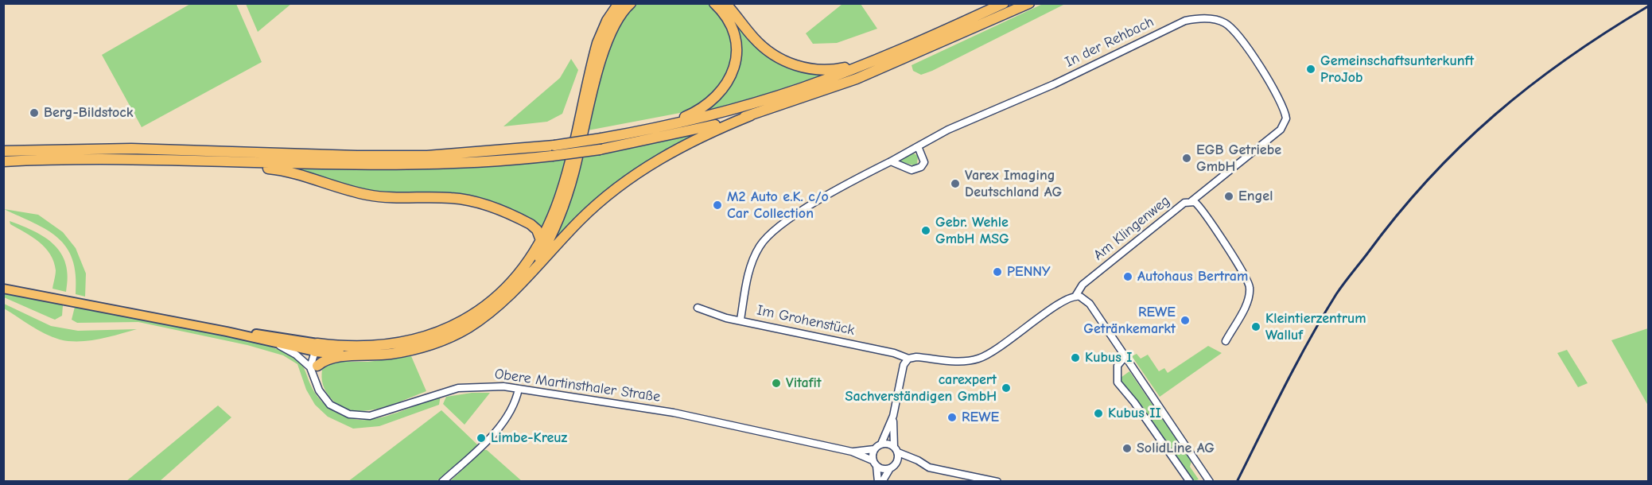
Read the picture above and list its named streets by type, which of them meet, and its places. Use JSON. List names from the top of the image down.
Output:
{
  "streets": {
    "street": [
      "In der Rehbach",
      "Am Klingenweg",
      "Im Grohenstück",
      "Obere Martinsthaler Straße"
    ]
  },
  "crossings": [
    ["In der Rehbach", "Am Klingenweg"],
    ["In der Rehbach", "Im Grohenstück"]
  ],
  "places": [
    "Gemeinschaftsunterkunft ProJob",
    "Berg-Bildstock",
    "EGB Getriebe GmbH",
    "Varex Imaging Deutschland AG",
    "Engel",
    "M2 Auto e.K. c/o Car Collection",
    "Gebr. Wehle GmbH MSG",
    "PENNY",
    "Autohaus Bertram",
    "REWE Getränkemarkt",
    "Kleintierzentrum Walluf",
    "Kubus I",
    "Vitafit",
    "carexpert Sachverständigen GmbH",
    "Kubus II",
    "REWE",
    "Limbe-Kreuz",
    "SolidLine AG"
  ]
}
